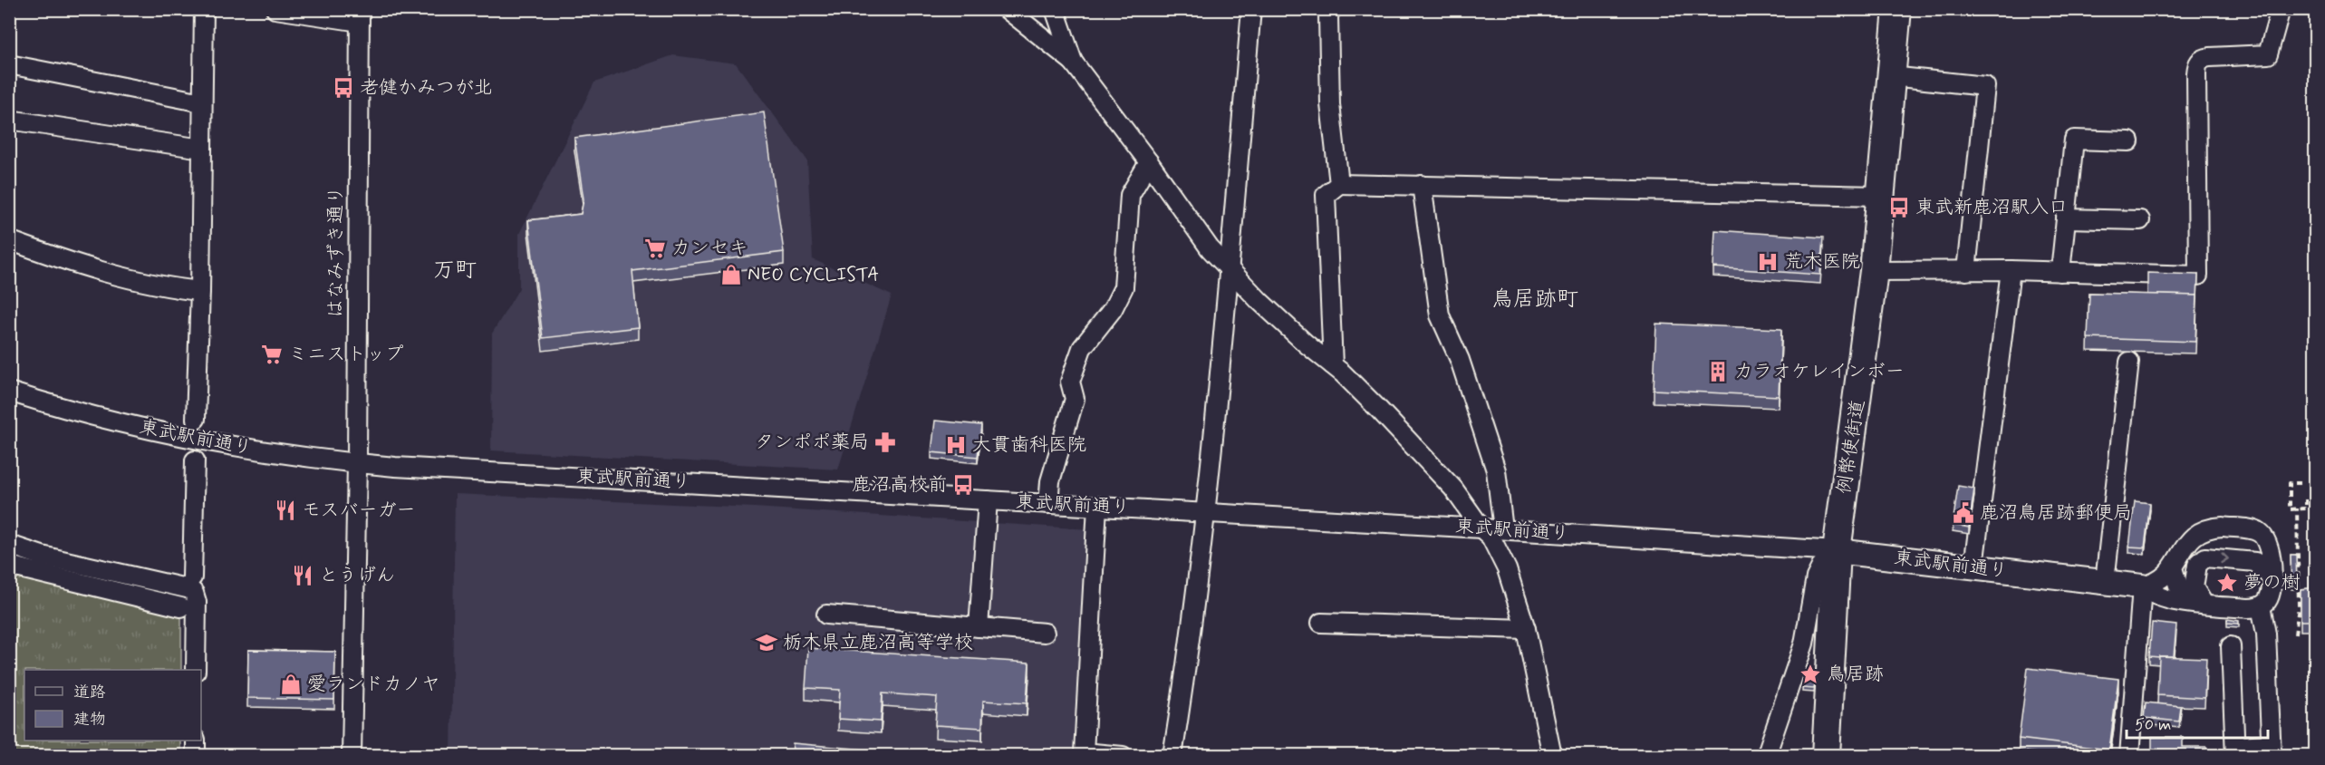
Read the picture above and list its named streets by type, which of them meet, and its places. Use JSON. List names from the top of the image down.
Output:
{
  "streets": {
    "highway": ["例幣使街道"],
    "main road": ["東武駅前通り"],
    "street": ["はなみずき通り"]
  },
  "crossings": [
    ["はなみずき通り", "東武駅前通り"],
    ["東武駅前通り", "例幣使街道"]
  ],
  "districts": ["万町", "鳥居跡町"],
  "places": {
    "bus stop": ["老健かみつが北", "東武新鹿沼駅入口", "鹿沼高校前"],
    "supermarket": ["カンセキ", "ミニストップ"],
    "hospital": ["荒木医院", "大貫歯科医院"],
    "shop": ["NEO CYCLISTA", "愛ランドカノヤ"],
    "building": ["カラオケレインボー"],
    "pharmacy": ["タンポポ薬局"],
    "restaurant": ["モスバーガー", "とうげん"],
    "public building": ["鹿沼鳥居跡郵便局"],
    "place": ["夢の樹", "鳥居跡"],
    "school or university": ["栃木県立鹿沼高等学校"]
  },
  "legend": ["道路", "建物"],
  "scale_bar": "50 m"
}
